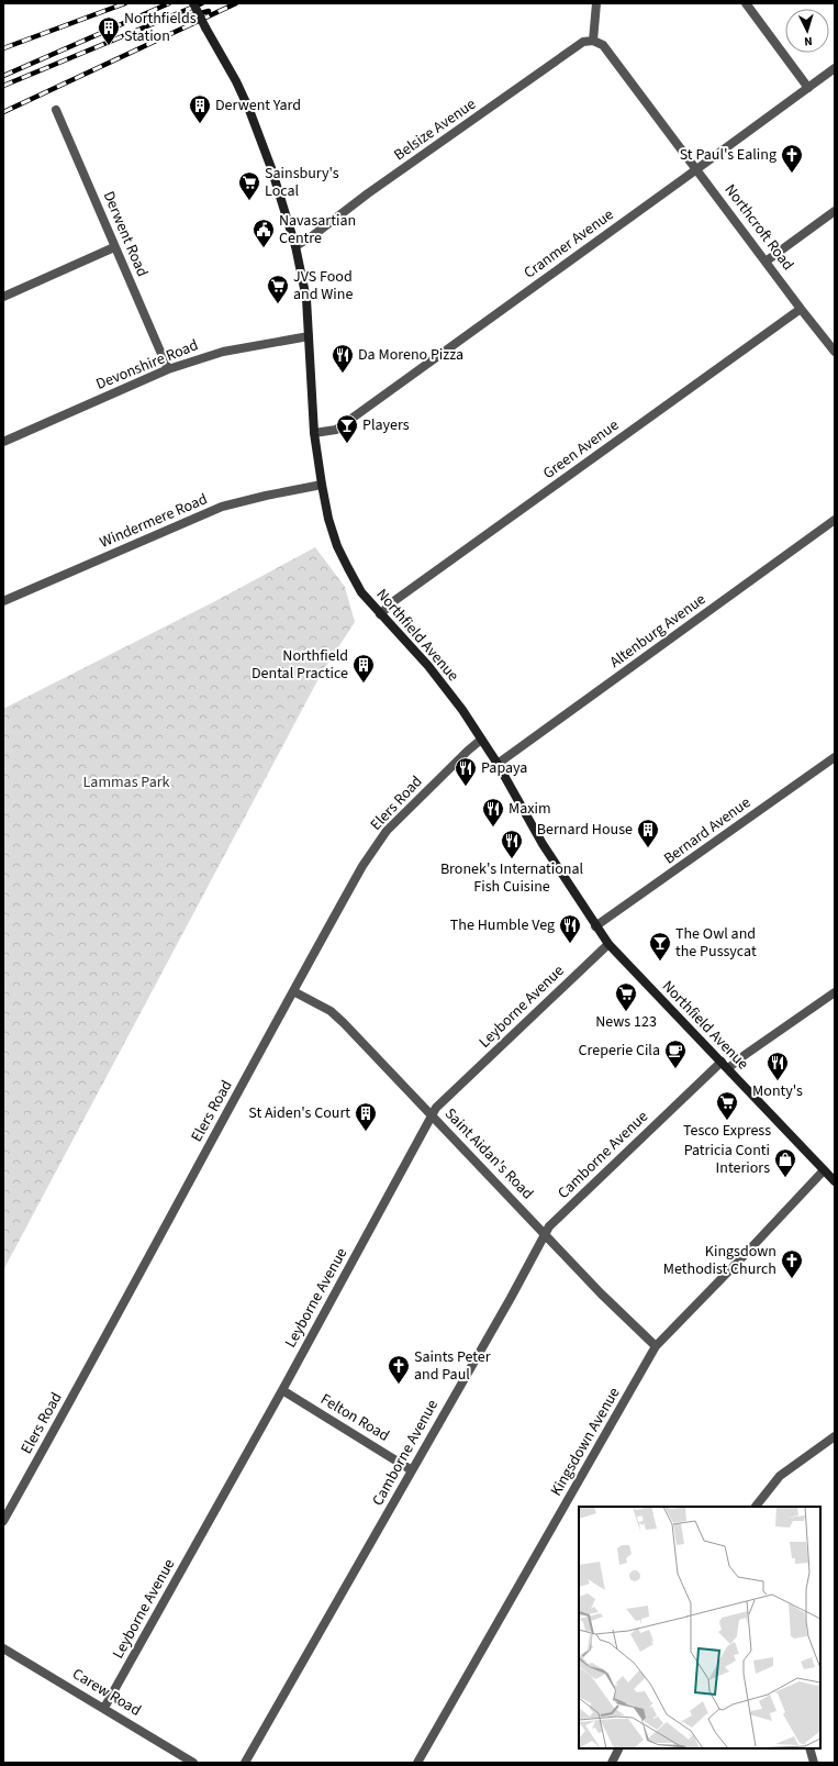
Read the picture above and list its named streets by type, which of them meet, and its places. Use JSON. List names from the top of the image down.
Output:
{
  "streets": {
    "main road": ["Northfield Avenue"],
    "street": [
      "Belsize Avenue",
      "Northcroft Road",
      "Derwent Road",
      "Cranmer Avenue",
      "Devonshire Road",
      "Green Avenue",
      "Windermere Road",
      "Altenburg Avenue",
      "Elers Road",
      "Bernard Avenue",
      "Leyborne Avenue",
      "Saint Aidan's Road",
      "Camborne Avenue",
      "Felton Road",
      "Kingsdown Avenue",
      "Carew Road"
    ]
  },
  "crossings": [
    ["Belsize Avenue", "Northcroft Road"],
    ["Belsize Avenue", "Northfield Avenue"],
    ["Northcroft Road", "Cranmer Avenue"],
    ["Northcroft Road", "Green Avenue"],
    ["Derwent Road", "Devonshire Road"],
    ["Cranmer Avenue", "Northfield Avenue"],
    ["Devonshire Road", "Northfield Avenue"],
    ["Green Avenue", "Northfield Avenue"],
    ["Windermere Road", "Northfield Avenue"],
    ["Altenburg Avenue", "Northfield Avenue"],
    ["Northfield Avenue", "Elers Road"],
    ["Northfield Avenue", "Bernard Avenue"],
    ["Northfield Avenue", "Leyborne Avenue"],
    ["Northfield Avenue", "Camborne Avenue"],
    ["Northfield Avenue", "Kingsdown Avenue"],
    ["Elers Road", "Saint Aidan's Road"],
    ["Leyborne Avenue", "Saint Aidan's Road"],
    ["Leyborne Avenue", "Felton Road"],
    ["Leyborne Avenue", "Carew Road"],
    ["Saint Aidan's Road", "Camborne Avenue"],
    ["Saint Aidan's Road", "Kingsdown Avenue"],
    ["Camborne Avenue", "Felton Road"]
  ],
  "parks": ["Lammas Park"],
  "places": {
    "building": [
      "Northfields Station",
      "Derwent Yard",
      "Northfield Dental Practice",
      "Bernard House",
      "St Aiden's Court"
    ],
    "church": ["St Paul's Ealing", "Kingsdown Methodist Church", "Saints Peter and Paul"],
    "supermarket": [
      "Sainsbury's Local",
      "JVS Food and Wine",
      "News 123",
      "Tesco Express"
    ],
    "public building": ["Navasartian Centre"],
    "restaurant": [
      "Da Moreno Pizza",
      "Papaya",
      "Maxim",
      "Bronek's International Fish Cuisine",
      "The Humble Veg",
      "Monty's"
    ],
    "bar": ["Players", "The Owl and the Pussycat"],
    "cafe": ["Creperie Cila"],
    "shop": ["Patricia Conti Interiors"]
  },
  "north": "bottom"
}
